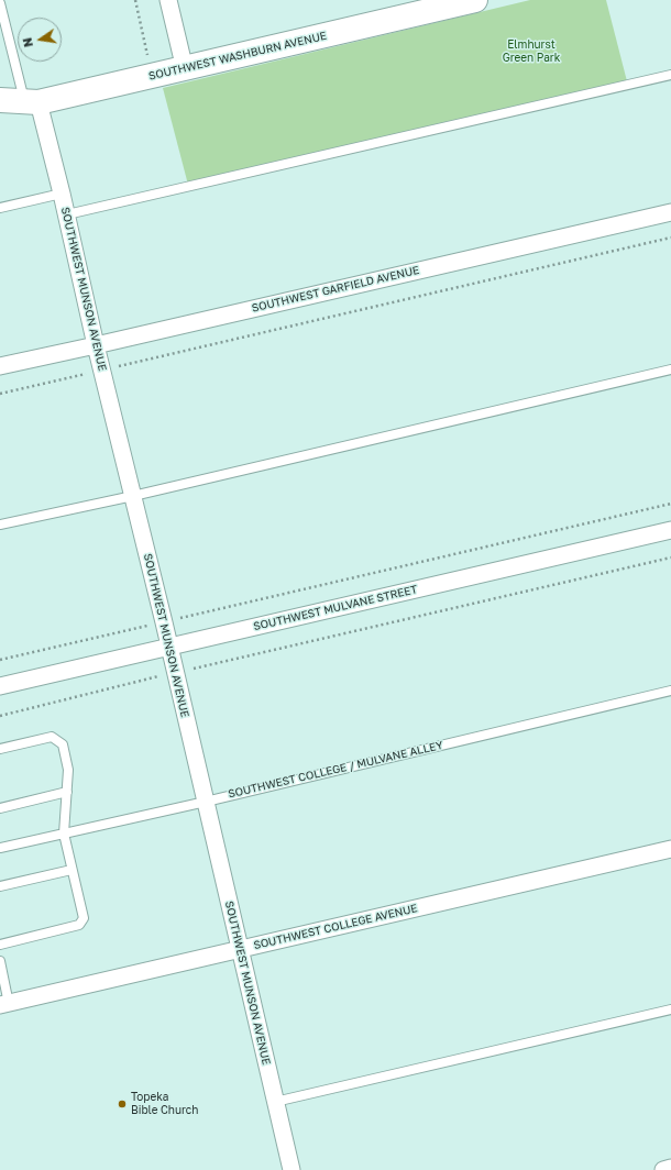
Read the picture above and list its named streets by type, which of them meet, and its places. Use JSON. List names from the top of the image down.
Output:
{
  "streets": {
    "main road": ["SOUTHWEST WASHBURN AVENUE"],
    "street": [
      "SOUTHWEST MUNSON AVENUE",
      "SOUTHWEST GARFIELD AVENUE",
      "SOUTHWEST MULVANE STREET",
      "SOUTHWEST COLLEGE AVENUE"
    ],
    "lane": ["SOUTHWEST COLLEGE / MULVANE ALLEY"]
  },
  "crossings": [
    ["SOUTHWEST WASHBURN AVENUE", "SOUTHWEST MUNSON AVENUE"],
    ["SOUTHWEST MUNSON AVENUE", "SOUTHWEST GARFIELD AVENUE"],
    ["SOUTHWEST MUNSON AVENUE", "SOUTHWEST MULVANE STREET"],
    ["SOUTHWEST MUNSON AVENUE", "SOUTHWEST COLLEGE / MULVANE ALLEY"],
    ["SOUTHWEST MUNSON AVENUE", "SOUTHWEST COLLEGE AVENUE"]
  ],
  "parks": ["Elmhurst Green Park"],
  "places": ["Topeka Bible Church"],
  "north": "left"
}
